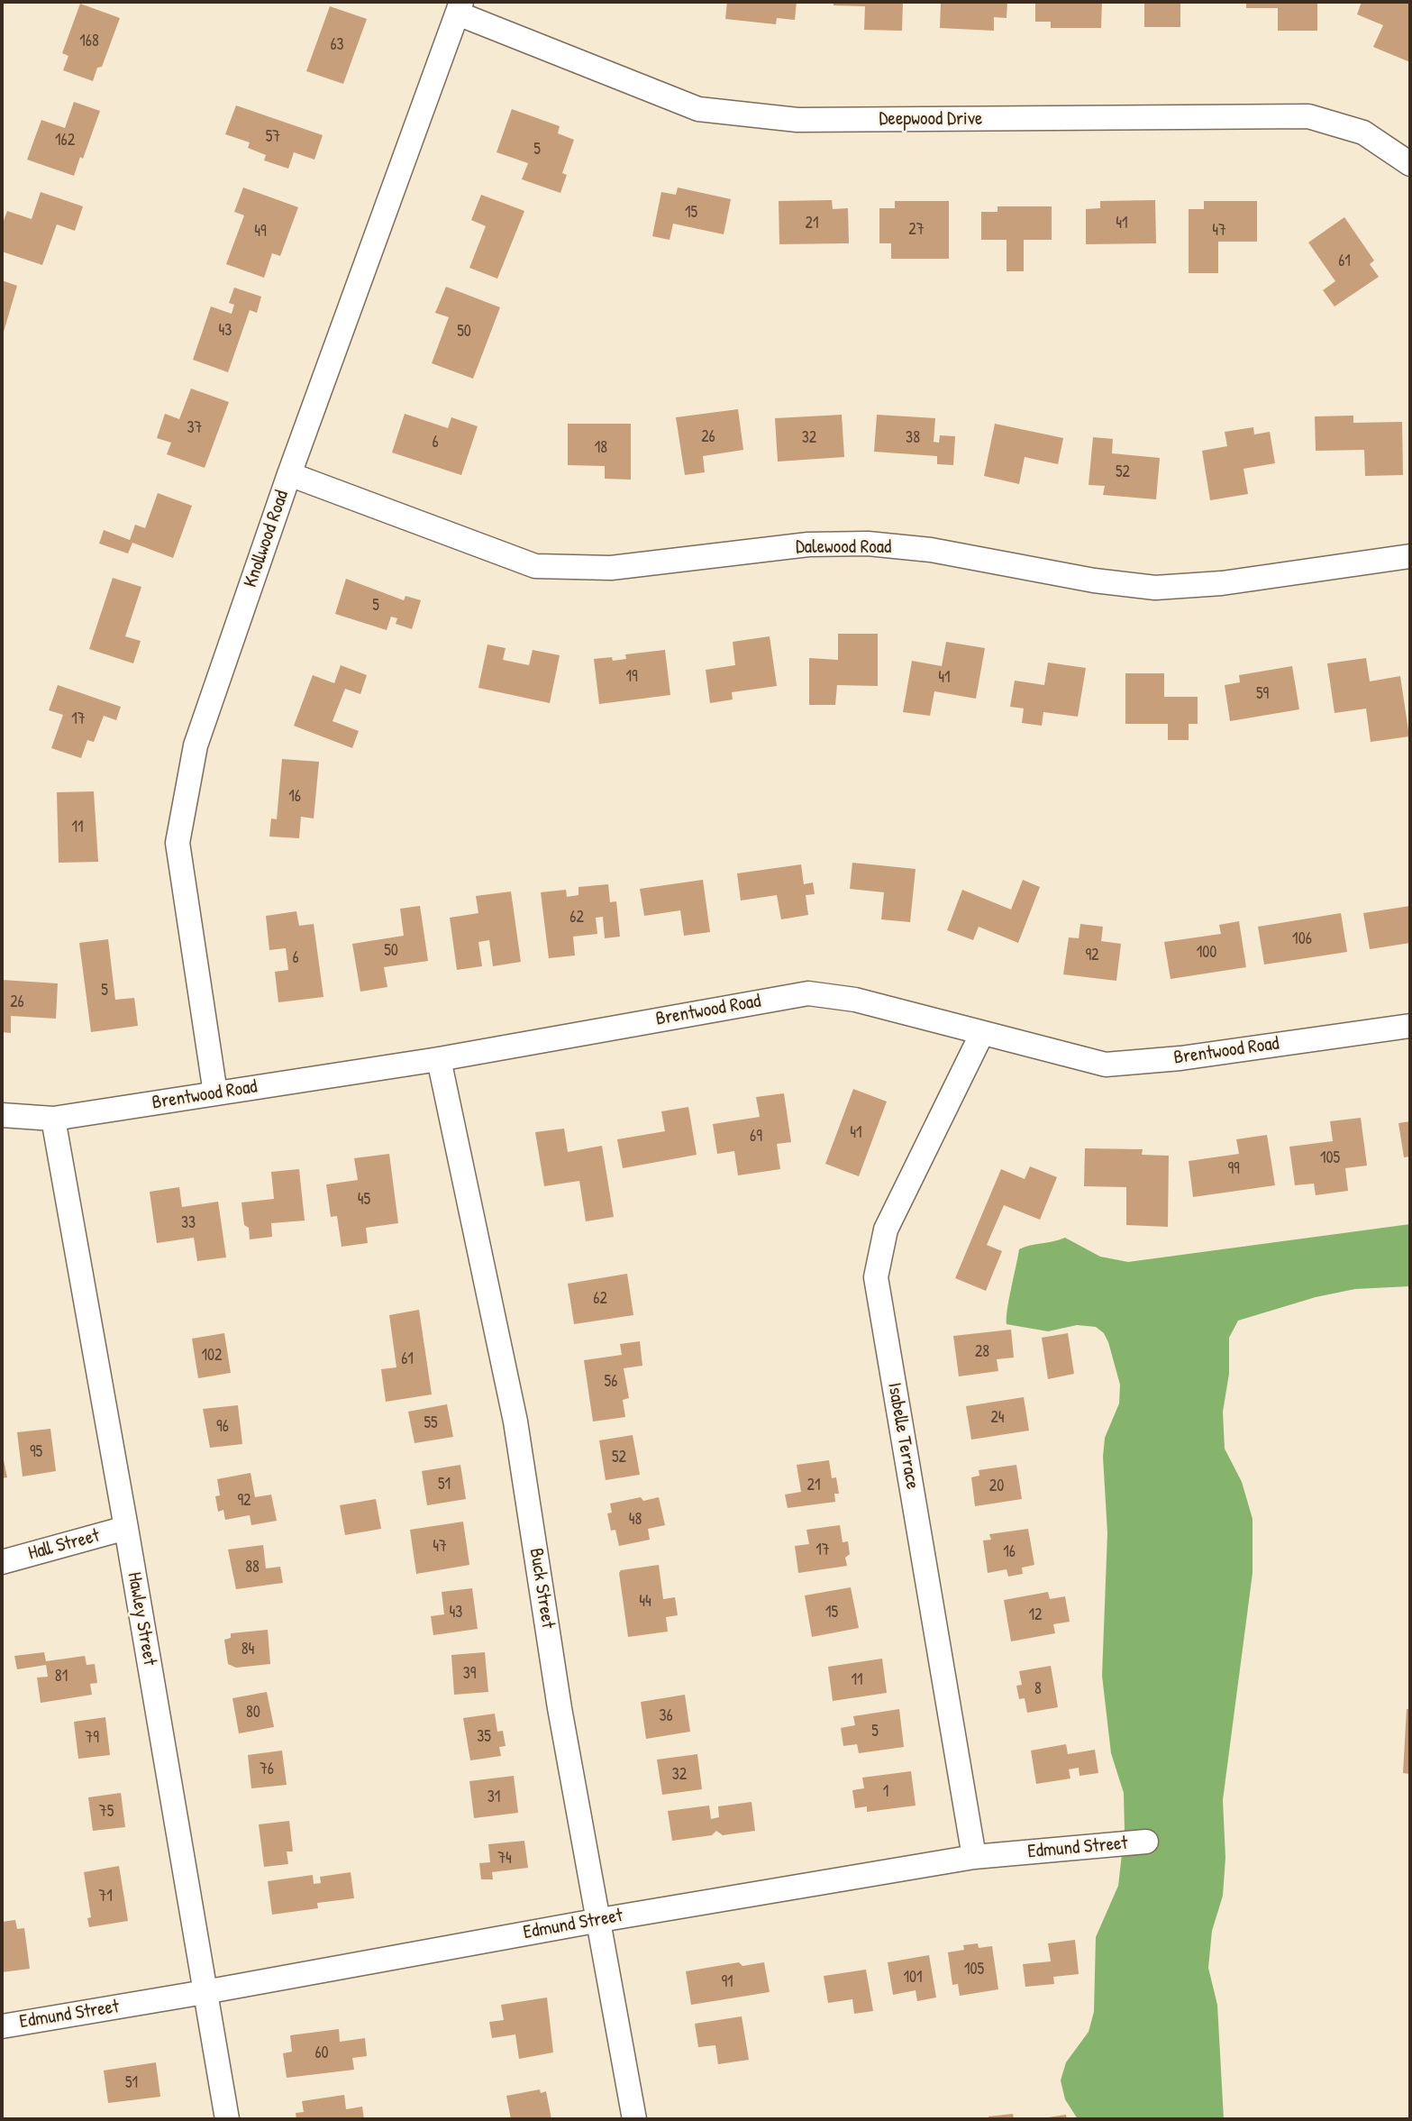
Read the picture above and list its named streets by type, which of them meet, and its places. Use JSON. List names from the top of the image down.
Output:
{
  "streets": {
    "street": [
      "Deepwood Drive",
      "Knollwood Road",
      "Dalewood Road",
      "Brentwood Road",
      "Isabelle Terrace",
      "Hall Street",
      "Buck Street",
      "Hawley Street",
      "Edmund Street"
    ]
  },
  "crossings": [
    ["Deepwood Drive", "Knollwood Road"],
    ["Knollwood Road", "Dalewood Road"],
    ["Knollwood Road", "Brentwood Road"],
    ["Brentwood Road", "Isabelle Terrace"],
    ["Brentwood Road", "Buck Street"],
    ["Brentwood Road", "Hawley Street"],
    ["Isabelle Terrace", "Edmund Street"],
    ["Hall Street", "Hawley Street"],
    ["Buck Street", "Edmund Street"],
    ["Hawley Street", "Edmund Street"]
  ],
  "house_numbers": [
    "168",
    "63",
    "57",
    "162",
    "5",
    "15",
    "21",
    "41",
    "27",
    "47",
    "49",
    "61",
    "43",
    "50",
    "37",
    "26",
    "32",
    "38",
    "6",
    "18",
    "52",
    "5",
    "19",
    "41",
    "59",
    "17",
    "16",
    "11",
    "62",
    "106",
    "50",
    "100",
    "92",
    "6",
    "5",
    "26",
    "41",
    "69",
    "105",
    "99",
    "45",
    "33",
    "62",
    "28",
    "102",
    "61",
    "56",
    "24",
    "55",
    "96",
    "95",
    "52",
    "51",
    "21",
    "20",
    "92",
    "48",
    "47",
    "17",
    "16",
    "88",
    "44",
    "43",
    "15",
    "12",
    "84",
    "39",
    "81",
    "11",
    "8",
    "80",
    "36",
    "5",
    "35",
    "79",
    "76",
    "32",
    "1",
    "31",
    "75",
    "74",
    "71",
    "105",
    "101",
    "91",
    "60",
    "51"
  ]
}
